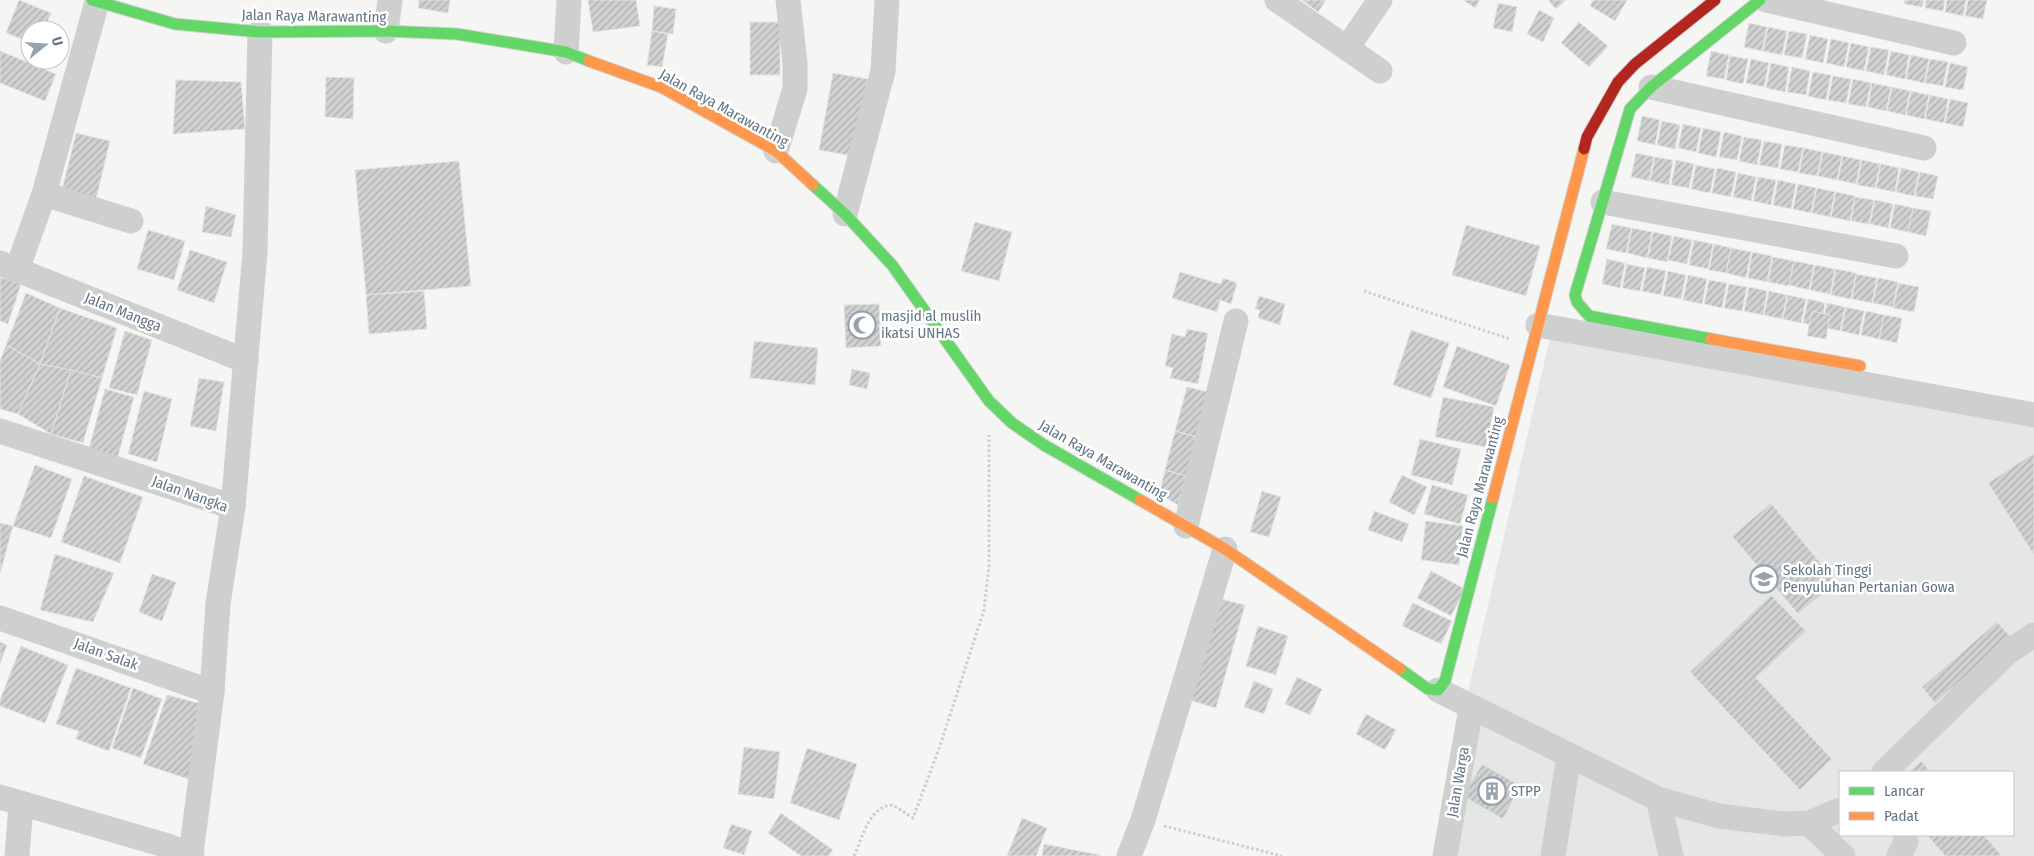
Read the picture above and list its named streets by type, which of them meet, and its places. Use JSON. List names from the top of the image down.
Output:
{
  "streets": {
    "street": [
      "Jalan Raya Marawanting",
      "Jalan Mangga",
      "Jalan Nangka",
      "Jalan Salak",
      "Jalan Warga"
    ]
  },
  "crossings": [
    ["Jalan Nangka", "Jalan Salak"]
  ],
  "places": {
    "mosque": ["masjid al muslih ikatsi UNHAS"],
    "school or university": ["Sekolah Tinggi Penyuluhan Pertanian Gowa"],
    "building": ["STPP"]
  },
  "legend": ["Lancar", "Padat"],
  "north": "right"
}
